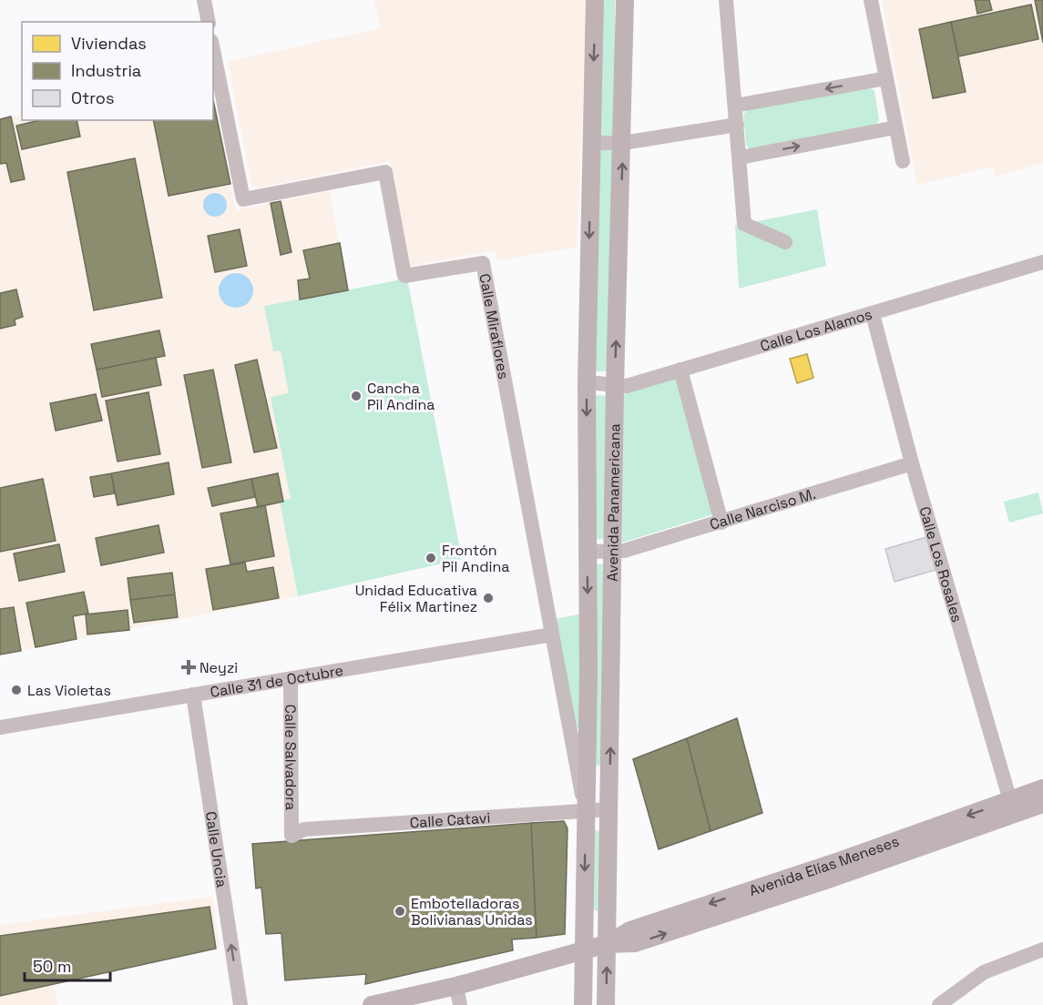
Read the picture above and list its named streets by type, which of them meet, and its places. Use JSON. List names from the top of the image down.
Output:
{
  "streets": {
    "main road": ["Avenida Panamericana", "Avenida Elías Meneses"],
    "street": [
      "Calle Miraflores",
      "Calle Los Alamos",
      "Calle Narciso M.",
      "Calle Los Rosales",
      "Calle 31 de Octubre",
      "Calle Salvadora",
      "Calle Catavi",
      "Calle Uncia"
    ]
  },
  "crossings": [
    ["Calle Miraflores", "Avenida Panamericana"],
    ["Calle Miraflores", "Calle 31 de Octubre"],
    ["Calle Miraflores", "Calle Catavi"],
    ["Calle Los Alamos", "Avenida Panamericana"],
    ["Calle Los Alamos", "Calle Los Rosales"],
    ["Avenida Panamericana", "Calle Narciso M."],
    ["Avenida Panamericana", "Calle Catavi"],
    ["Avenida Panamericana", "Avenida Elías Meneses"],
    ["Calle Narciso M.", "Calle Los Rosales"],
    ["Calle Los Rosales", "Avenida Elías Meneses"],
    ["Calle 31 de Octubre", "Calle Salvadora"],
    ["Calle 31 de Octubre", "Calle Uncia"],
    ["Calle Salvadora", "Calle Catavi"]
  ],
  "one_way": ["Calle Uncia"],
  "places": {
    "other": [
      "Cancha Pil Andina",
      "Frontón Pil Andina",
      "Unidad Educativa Félix Martinez",
      "Las Violetas",
      "Embotelladoras Bolivianas Unidas"
    ],
    "health": ["Neyzi"]
  },
  "legend": ["Viviendas", "Industria", "Otros"],
  "scale_bar": "50 m"
}
